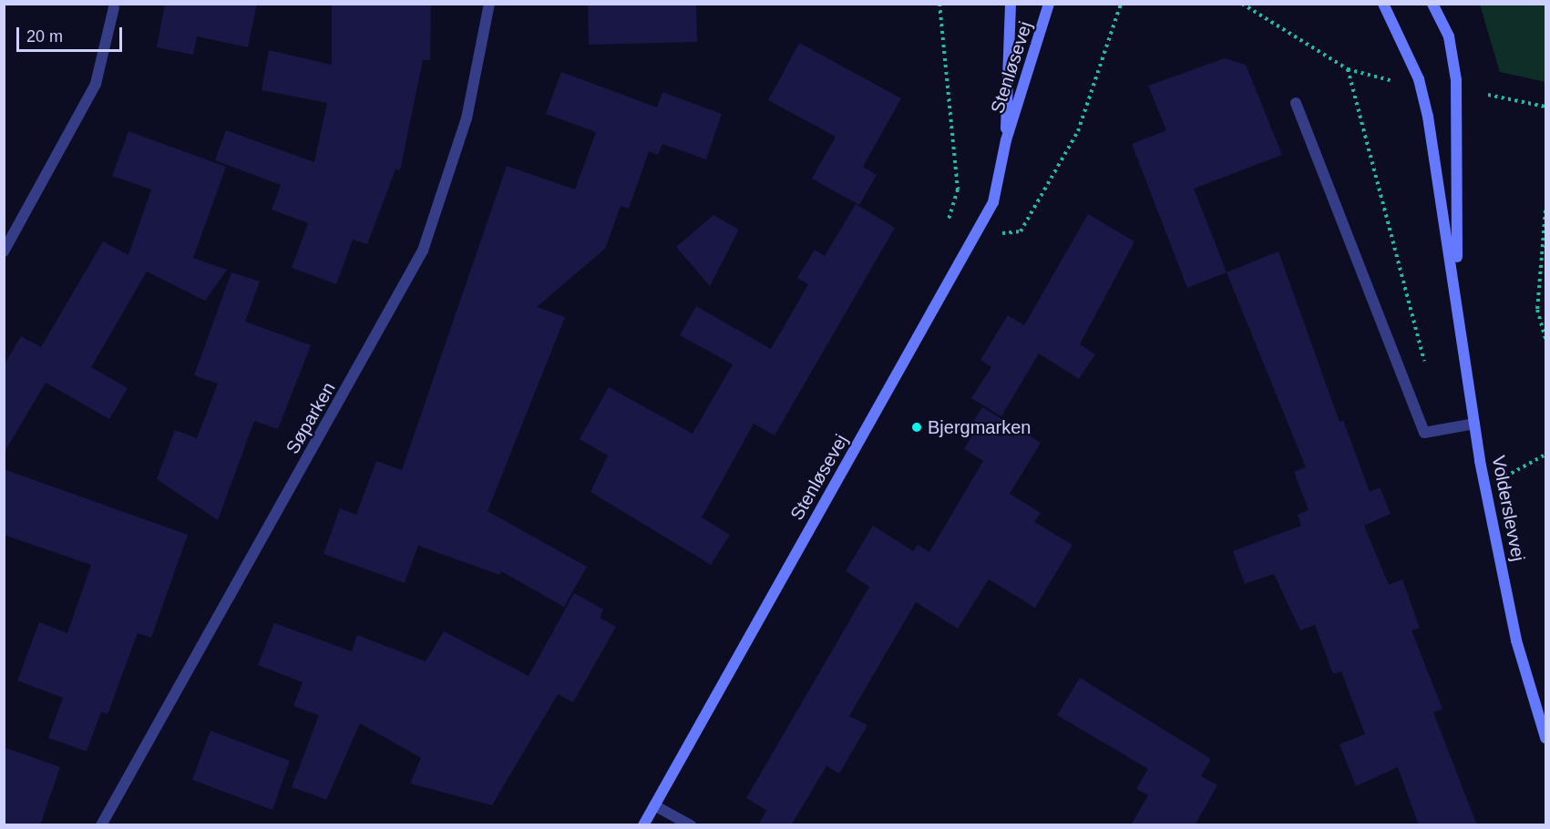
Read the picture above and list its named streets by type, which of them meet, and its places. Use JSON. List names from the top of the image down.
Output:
{
  "streets": {
    "street": ["Stenløsevej", "Søparken", "Volderslevvej"]
  },
  "places": ["Bjergmarken"],
  "scale_bar": "20 m"
}
